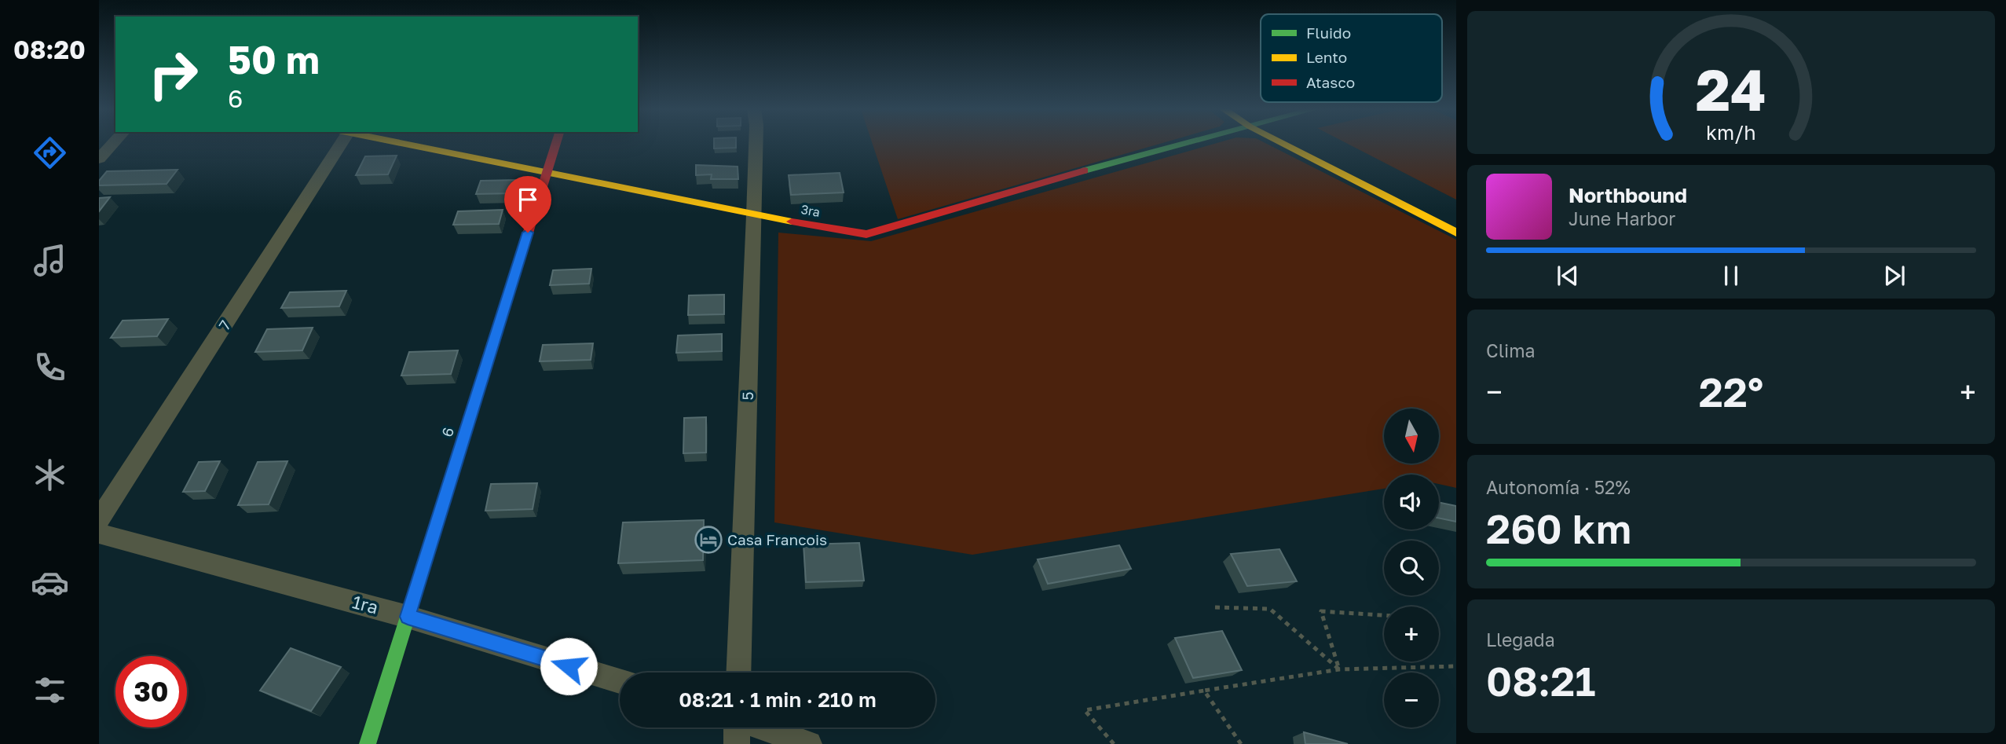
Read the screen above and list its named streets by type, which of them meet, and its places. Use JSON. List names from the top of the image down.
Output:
{
  "streets": {
    "street": [
      "3ra",
      "7",
      "5",
      "6",
      "1ra"
    ]
  },
  "crossings": [
    ["3ra", "5"],
    ["3ra", "6"],
    ["6", "1ra"]
  ],
  "places": {
    "hotel": ["Casa Francois"]
  },
  "legend": ["Fluido", "Lento", "Atasco"],
  "north": "bottom",
  "page": {
    "tabs": "08:20",
    "turn": ["50 m", "6"],
    "song": ["Northbound", "June Harbor"],
    "tile": [
      "Clima",
      ["Autonomía · 52%", "260 km"],
      ["Llegada", "08:21"]
    ],
    "heat": ["−", "22°", "+"],
    "map_buttons": ["+", "−"],
    "limit": "30",
    "trip": "08:21 · 1 min · 210 m",
    "gauge": ["24", "km/h"]
  }
}
